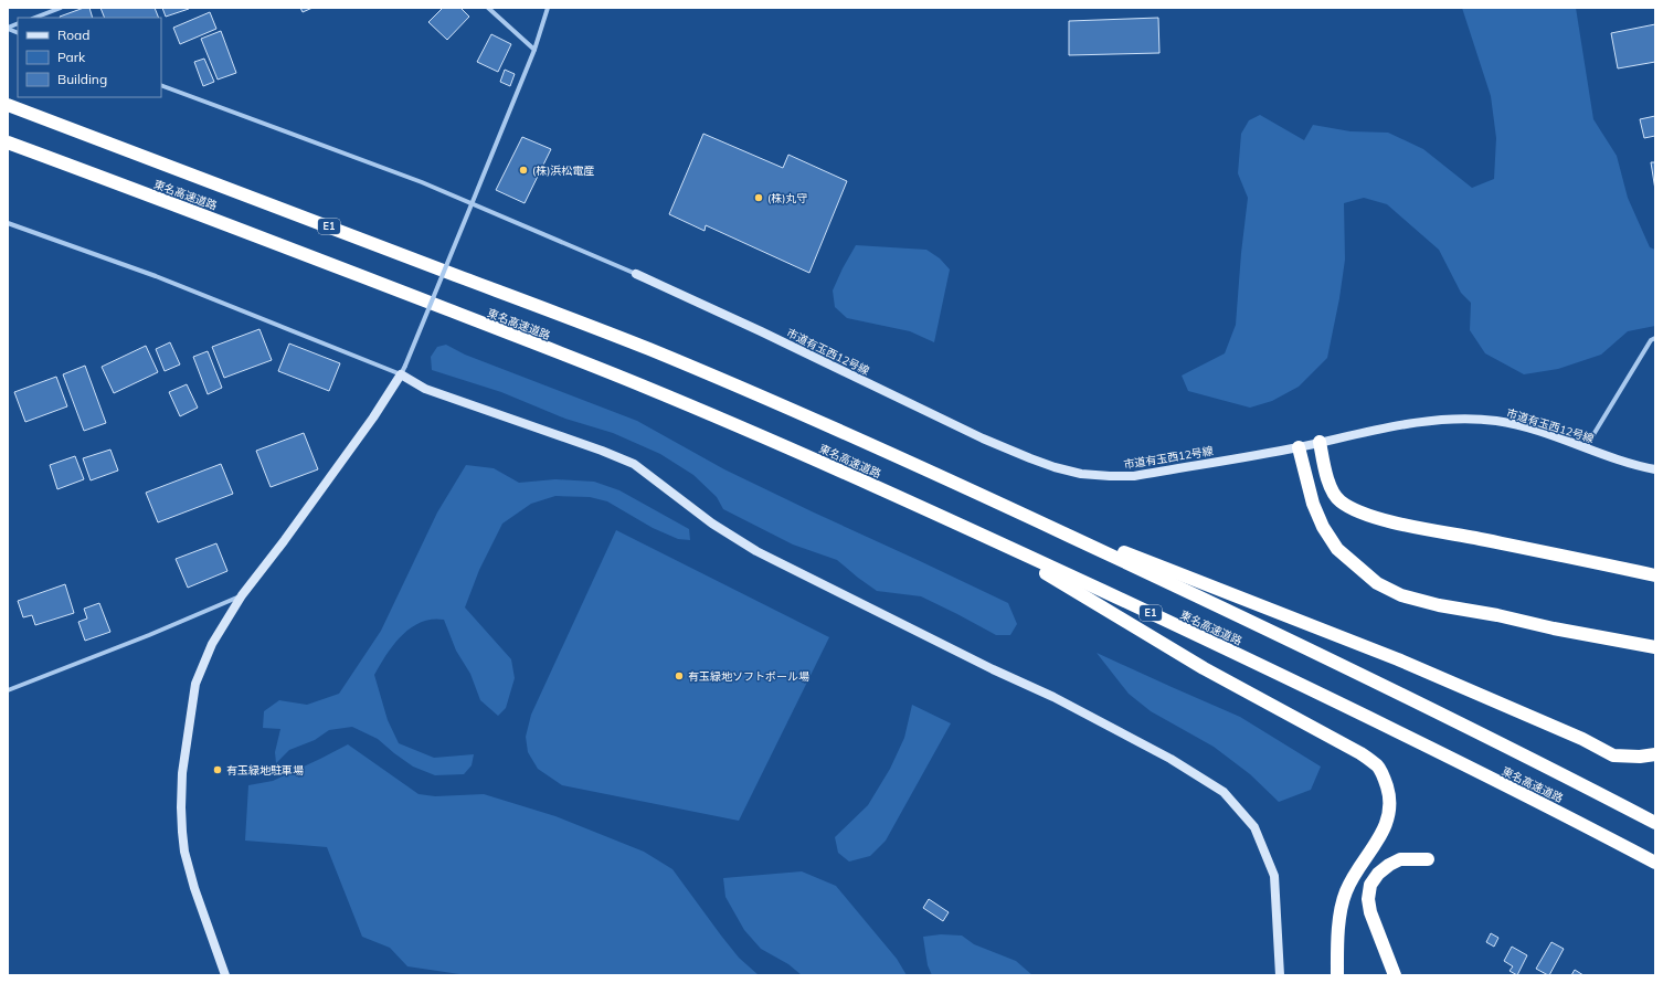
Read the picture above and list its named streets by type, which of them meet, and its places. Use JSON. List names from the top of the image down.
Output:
{
  "streets": {
    "highway": ["東名高速道路", "E1"],
    "street": ["市道有玉西12号線"]
  },
  "places": [
    "(株)浜松電産",
    "(株)丸守",
    "有玉緑地ソフトボール場",
    "有玉緑地駐車場"
  ],
  "legend": ["Road", "Park", "Building"]
}
